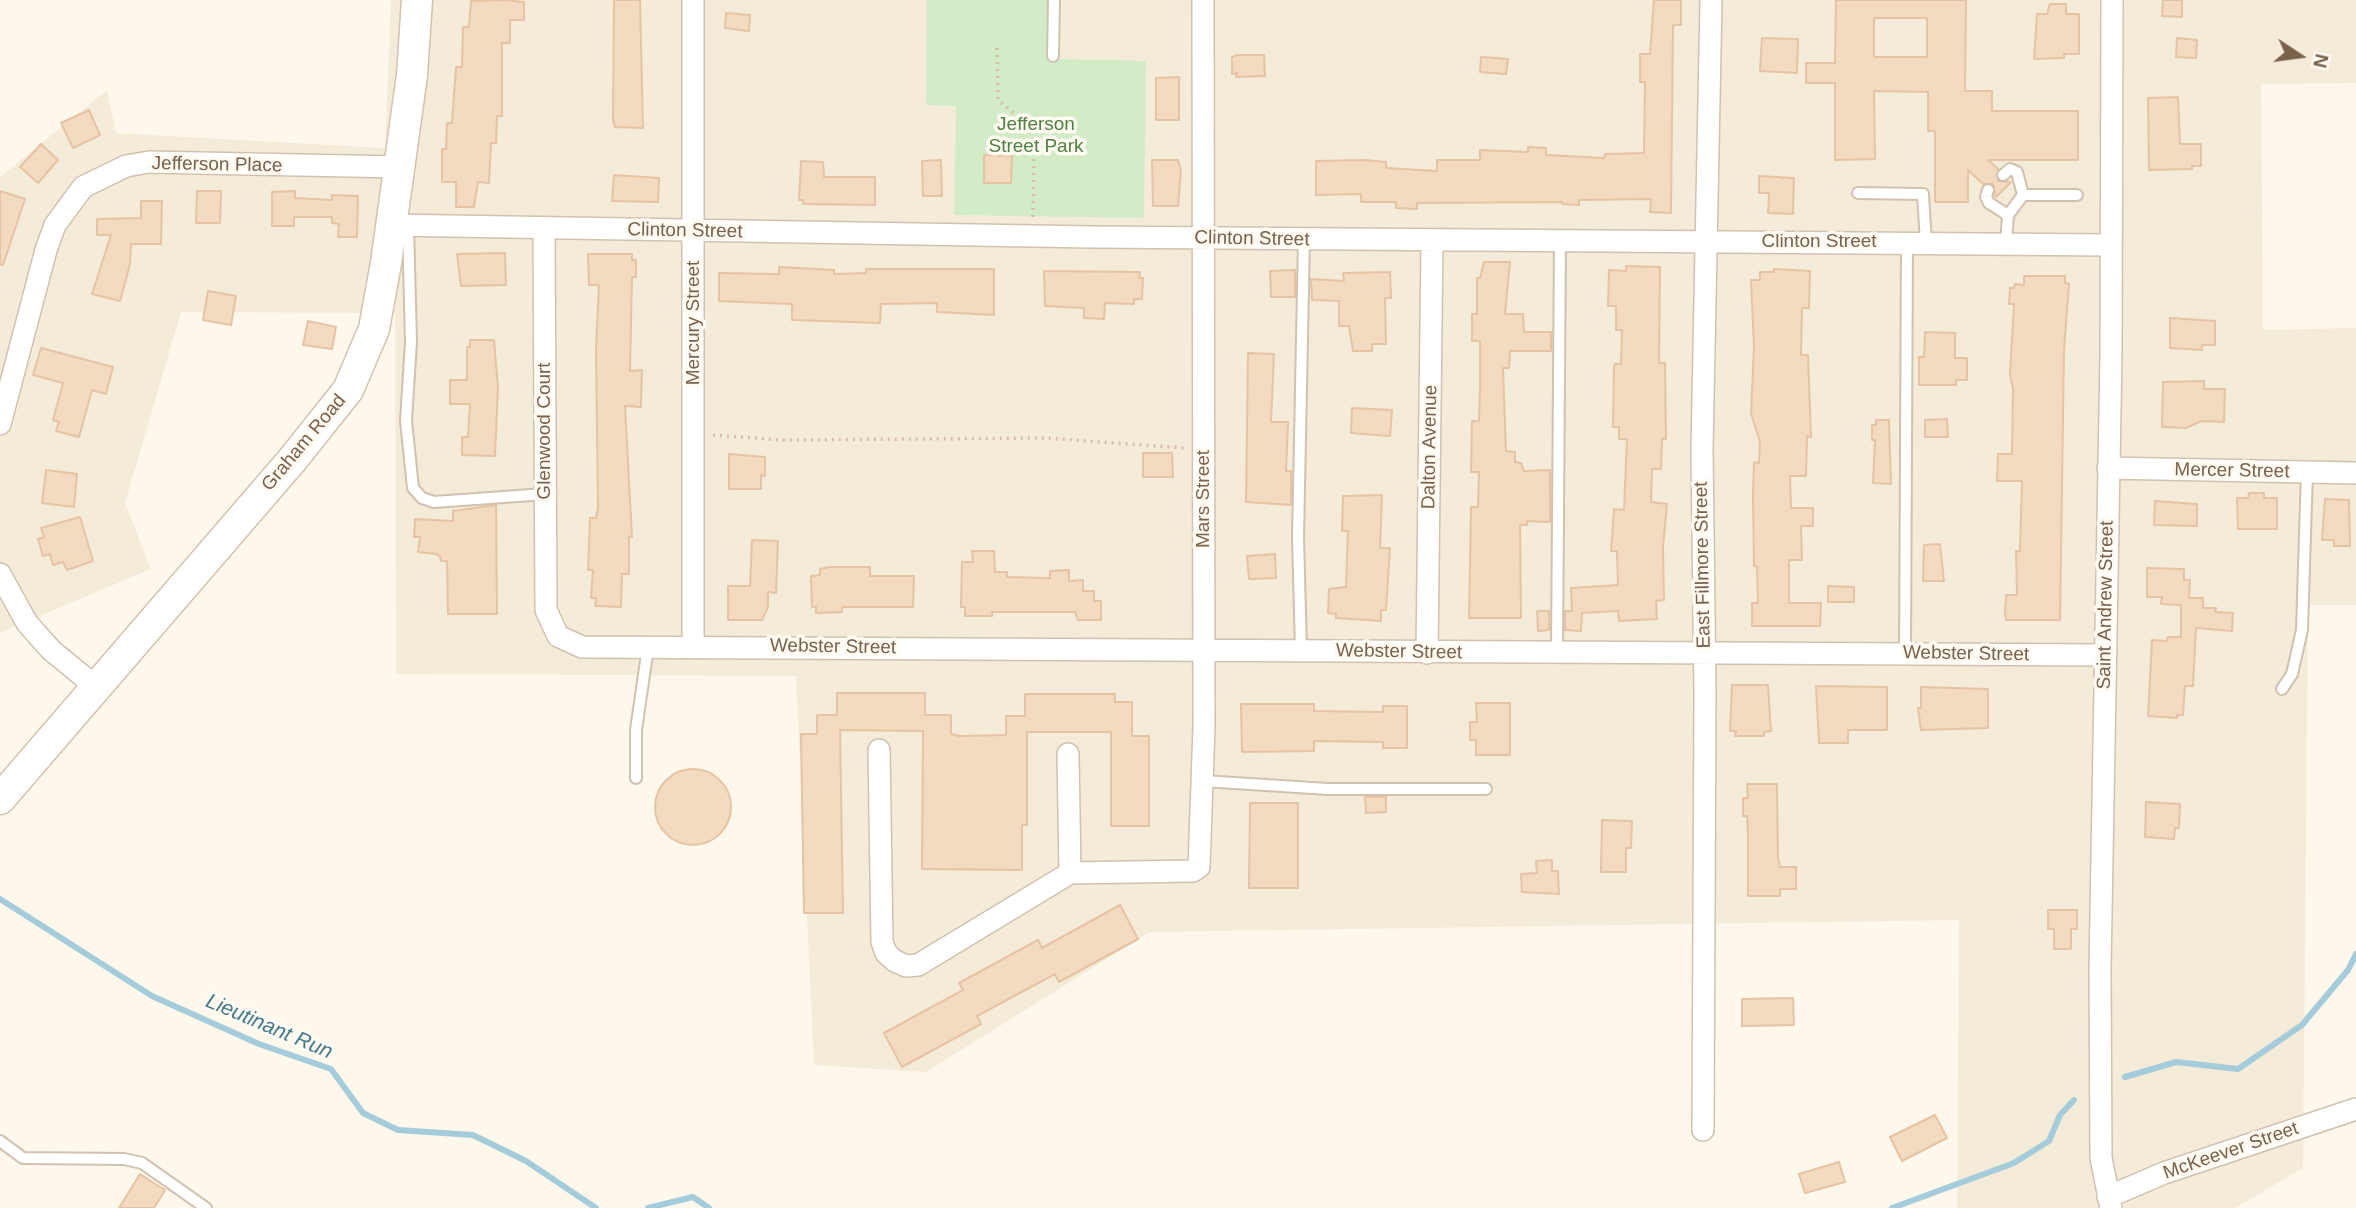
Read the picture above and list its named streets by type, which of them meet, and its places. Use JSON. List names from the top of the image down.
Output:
{
  "streets": {
    "main road": ["Graham Road"],
    "street": [
      "Jefferson Place",
      "Clinton Street",
      "Mercury Street",
      "Glenwood Court",
      "Dalton Avenue",
      "Mercer Street",
      "Mars Street",
      "East Fillmore Street",
      "Saint Andrew Street",
      "Webster Street",
      "McKeever Street"
    ]
  },
  "crossings": [
    ["Jefferson Place", "Graham Road"],
    ["Clinton Street", "Mercury Street"],
    ["Clinton Street", "Glenwood Court"],
    ["Clinton Street", "Graham Road"],
    ["Clinton Street", "Dalton Avenue"],
    ["Clinton Street", "Mars Street"],
    ["Clinton Street", "East Fillmore Street"],
    ["Clinton Street", "Saint Andrew Street"],
    ["Mercury Street", "Webster Street"],
    ["Glenwood Court", "Webster Street"],
    ["Dalton Avenue", "Webster Street"],
    ["Mercer Street", "Saint Andrew Street"],
    ["Mars Street", "Webster Street"],
    ["East Fillmore Street", "Webster Street"],
    ["Saint Andrew Street", "Webster Street"],
    ["Saint Andrew Street", "McKeever Street"]
  ],
  "water": ["Lieutinant Run"],
  "parks": ["Jefferson Street Park"],
  "north": "right"
}
